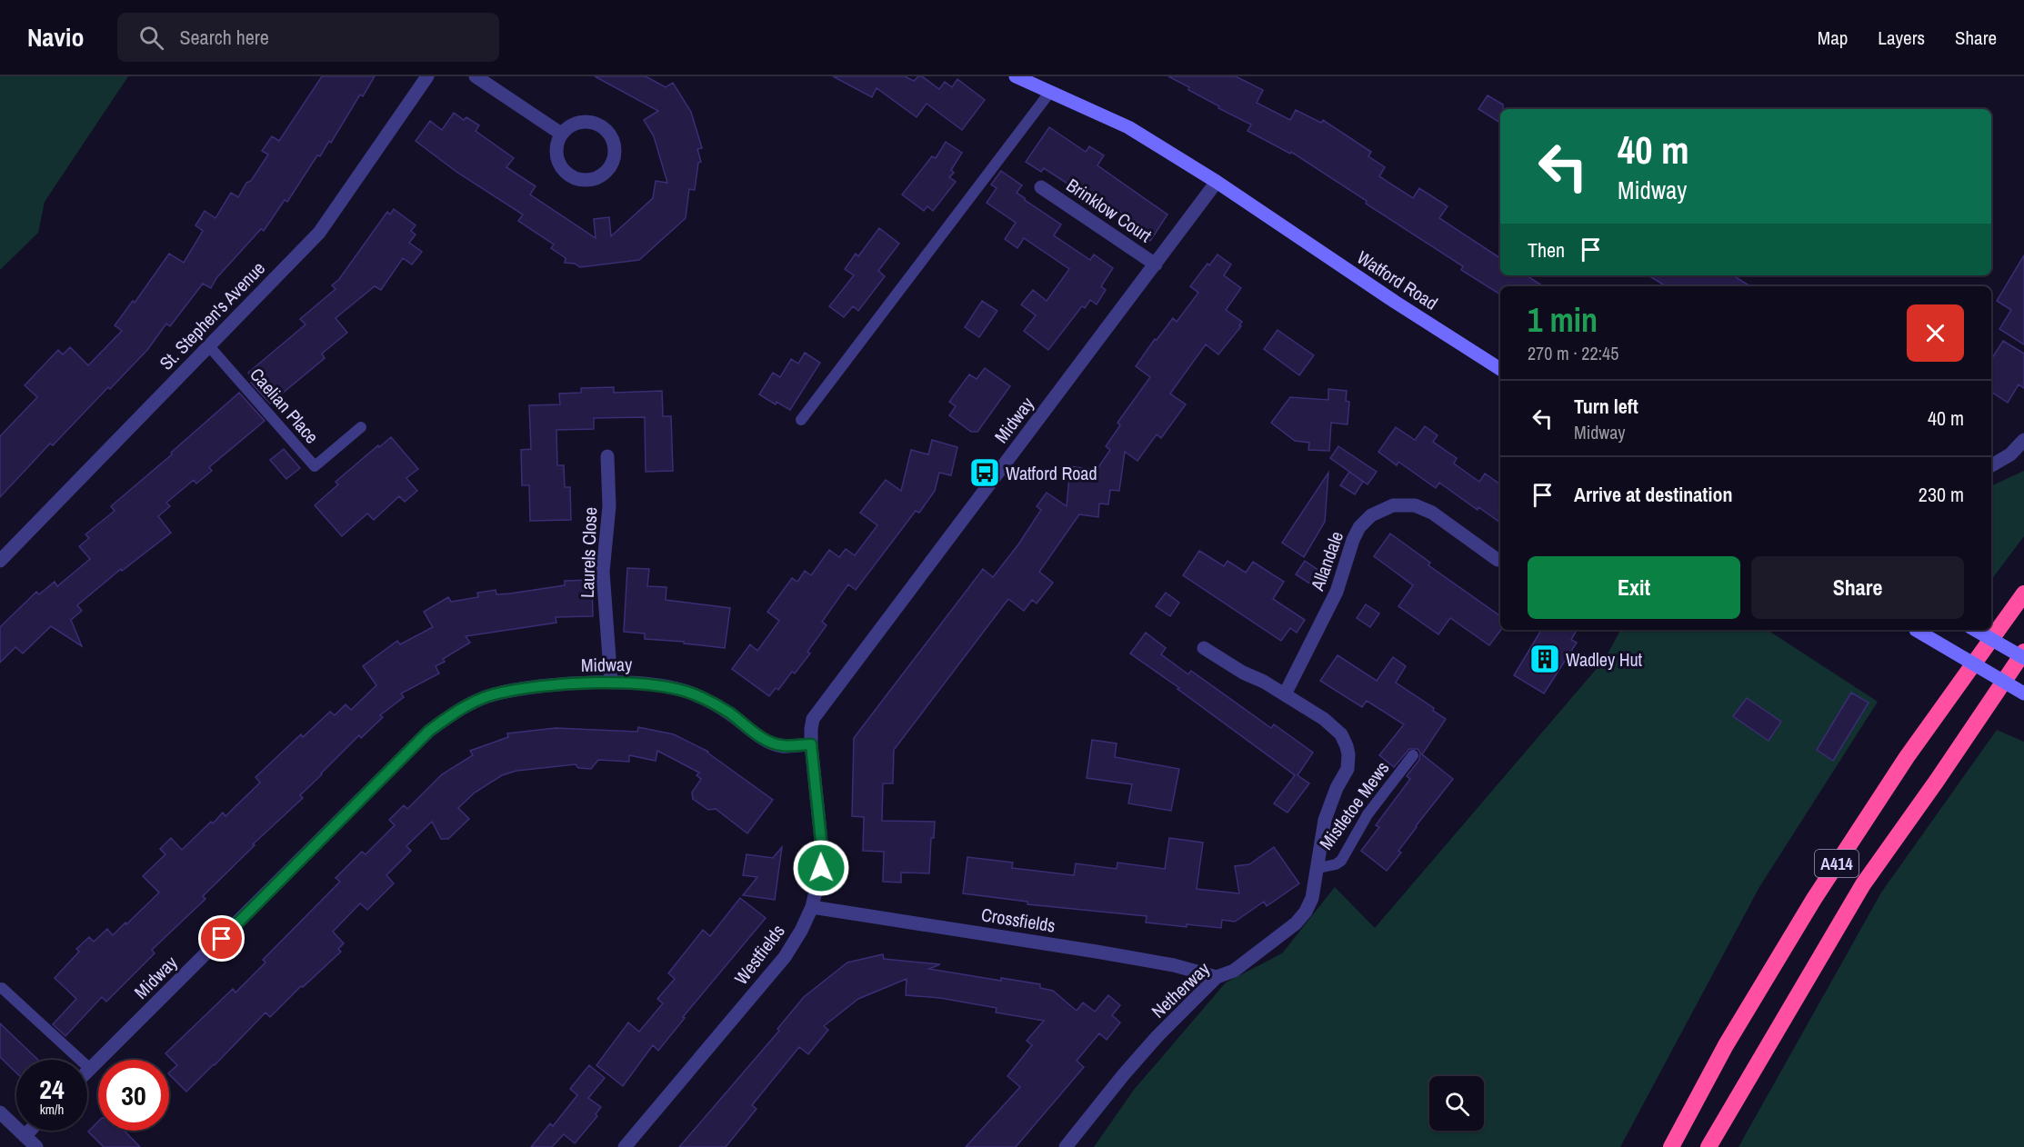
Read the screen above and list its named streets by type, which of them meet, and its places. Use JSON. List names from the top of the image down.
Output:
{
  "streets": {
    "highway": ["A414"],
    "main road": ["Watford Road"],
    "street": [
      "Brinklow Court",
      "St. Stephen's Avenue",
      "Midway",
      "Laurels Close",
      "Allandale",
      "Crossfields",
      "Westfields",
      "Netherway"
    ],
    "lane": ["Caelian Place", "Mistletoe Mews"]
  },
  "crossings": [
    ["Brinklow Court", "Midway"],
    ["Watford Road", "Midway"],
    ["St. Stephen's Avenue", "Caelian Place"],
    ["Midway", "Laurels Close"],
    ["Midway", "Westfields"],
    ["Mistletoe Mews", "Netherway"],
    ["Crossfields", "Westfields"],
    ["Crossfields", "Netherway"]
  ],
  "places": {
    "bus stop": ["Watford Road"],
    "building": ["Wadley Hut"]
  },
  "page": {
    "header": "Navio",
    "search": "Search here",
    "nav": ["Map", "Layers", "Share"],
    "turn": ["40 m", "Midway"],
    "then": "Then",
    "heading": ["1 min", "270 m · 22:45"],
    "list": [
      {
        "name": "Turn left",
        "note": "Midway",
        "value": "40 m"
      },
      {
        "name": "Arrive at destination",
        "value": "230 m"
      }
    ],
    "buttons": ["Exit", "Share"],
    "speed": "24 km/h",
    "limit": "30"
  }
}
